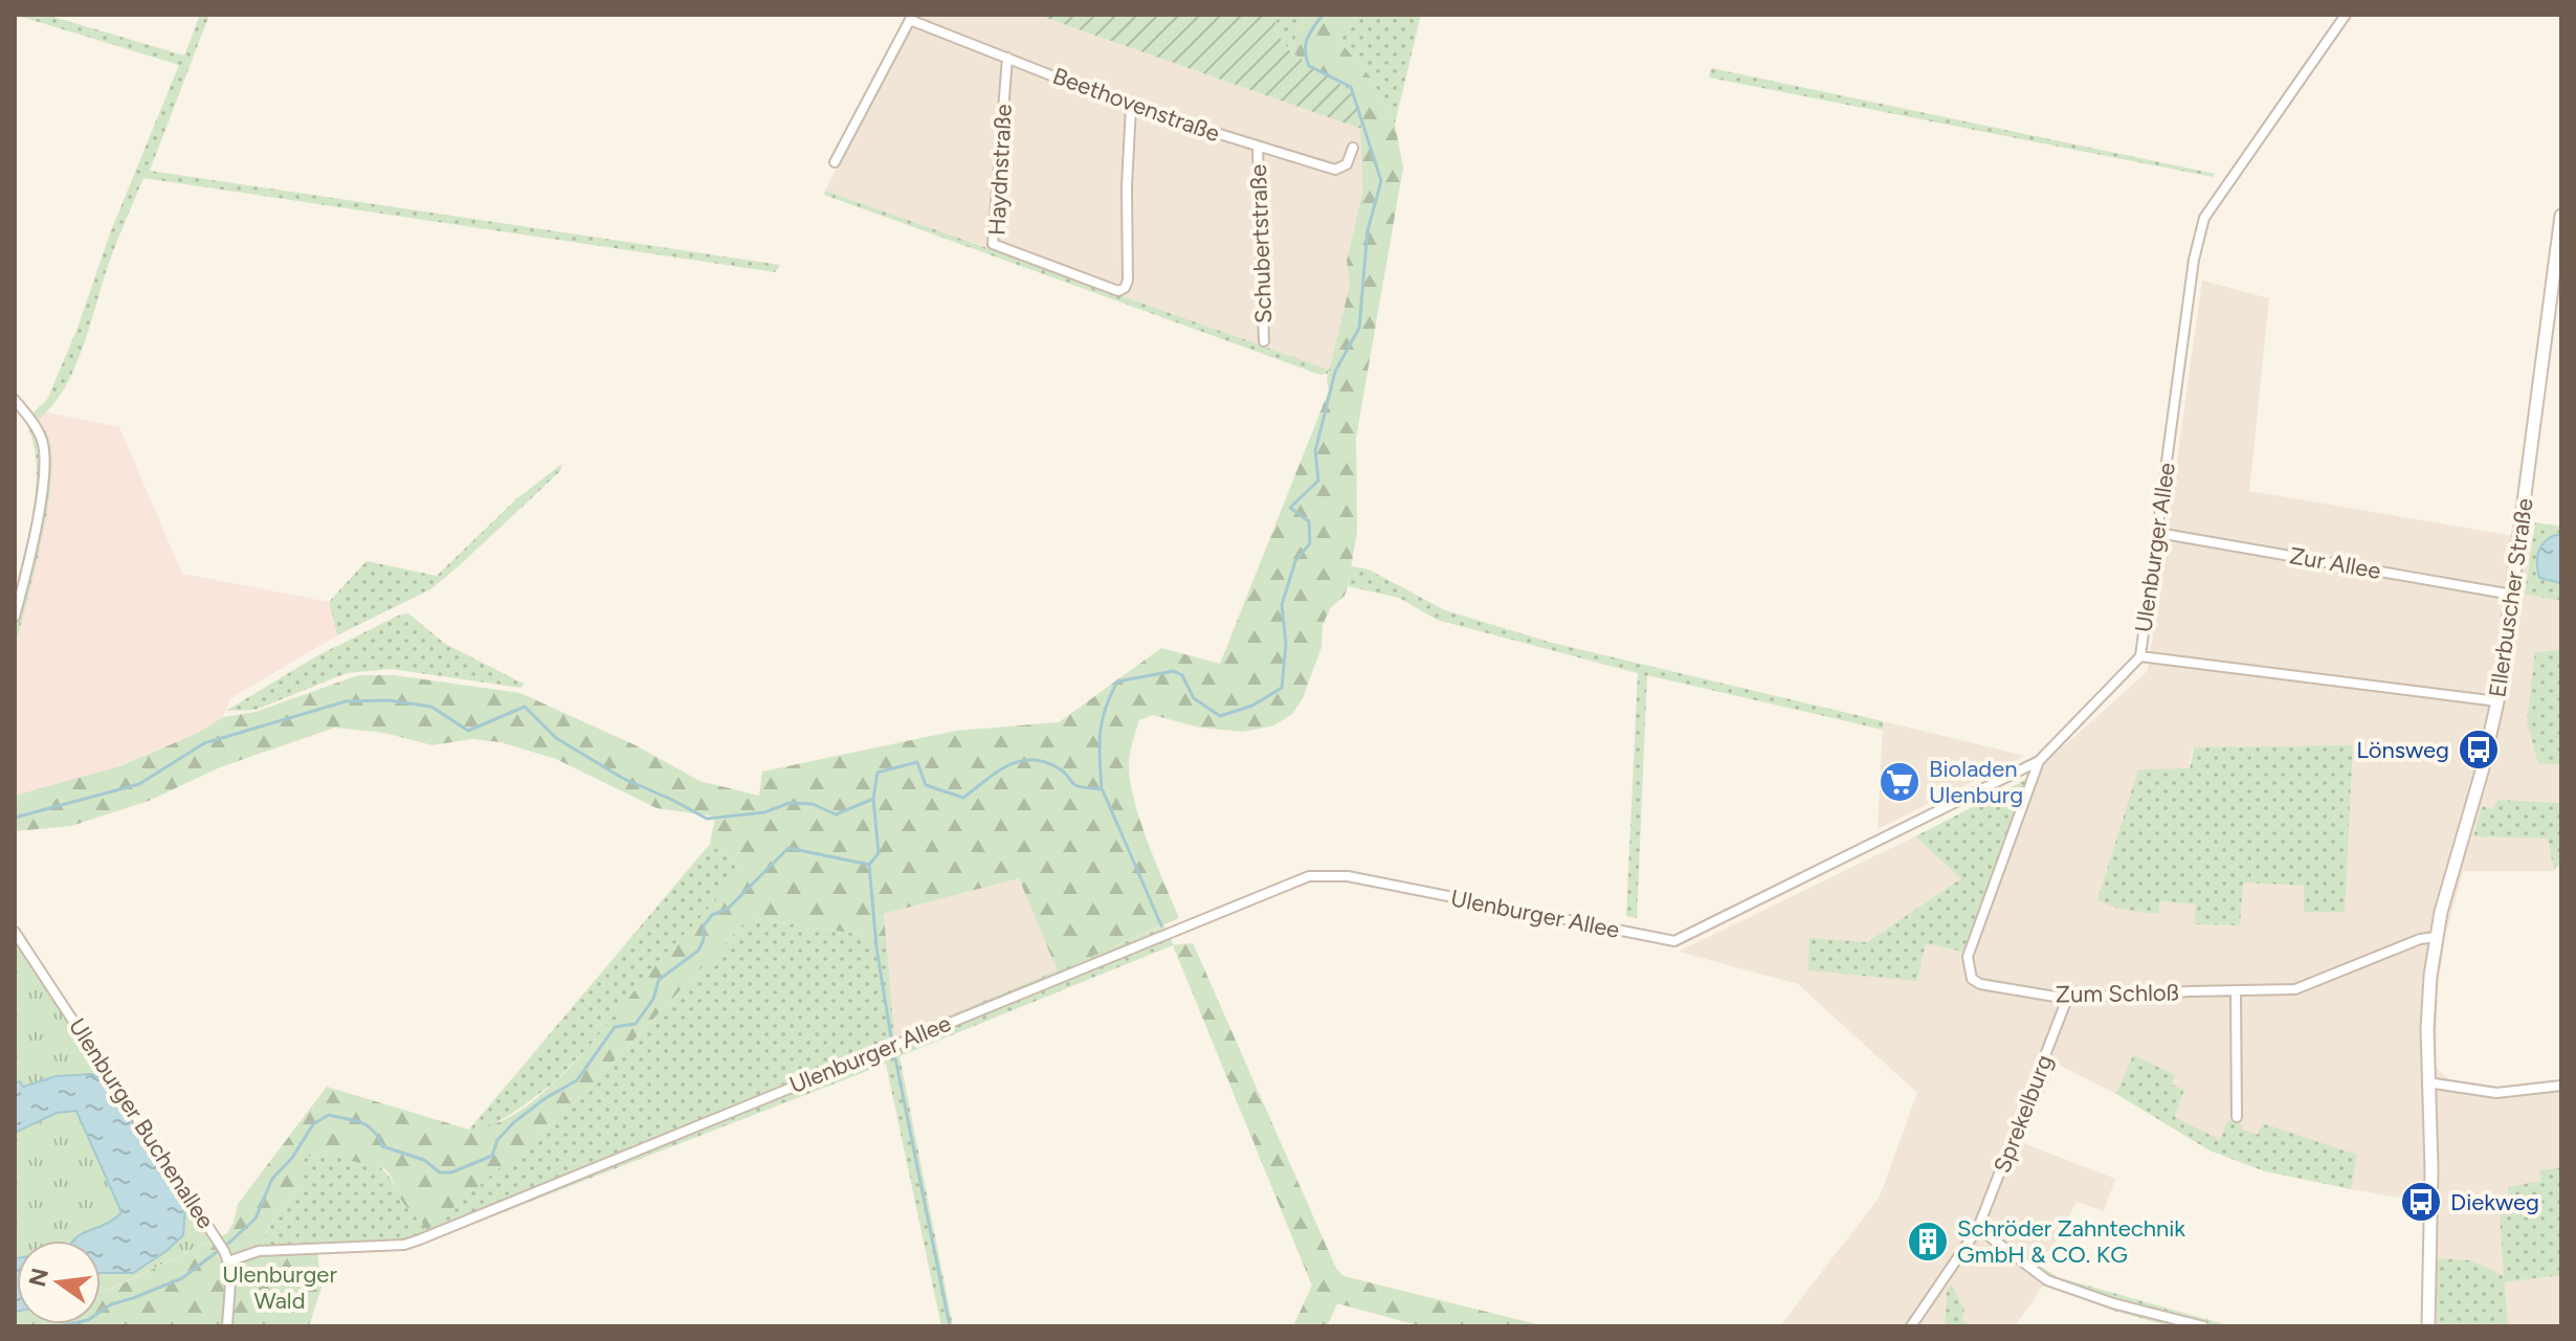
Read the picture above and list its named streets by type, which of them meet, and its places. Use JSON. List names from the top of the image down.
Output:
{
  "streets": {
    "main road": ["Ellerbuscher Straße"],
    "street": [
      "Beethovenstraße",
      "Haydnstraße",
      "Schubertstraße",
      "Ulenburger Allee",
      "Zur Allee",
      "Zum Schloß",
      "Sprekelburg",
      "Ulenburger Buchenallee"
    ]
  },
  "crossings": [
    ["Beethovenstraße", "Haydnstraße"],
    ["Beethovenstraße", "Schubertstraße"],
    ["Ulenburger Allee", "Zur Allee"],
    ["Ulenburger Allee", "Zum Schloß"],
    ["Ulenburger Allee", "Ulenburger Buchenallee"],
    ["Zur Allee", "Ellerbuscher Straße"],
    ["Ellerbuscher Straße", "Zum Schloß"],
    ["Zum Schloß", "Sprekelburg"]
  ],
  "parks": ["Ulenburger Wald"],
  "places": {
    "bus stop": ["Lönsweg", "Diekweg"],
    "supermarket": ["Bioladen Ulenburg"],
    "building": ["Schröder Zahntechnik GmbH & CO. KG"]
  },
  "north": "left"
}
